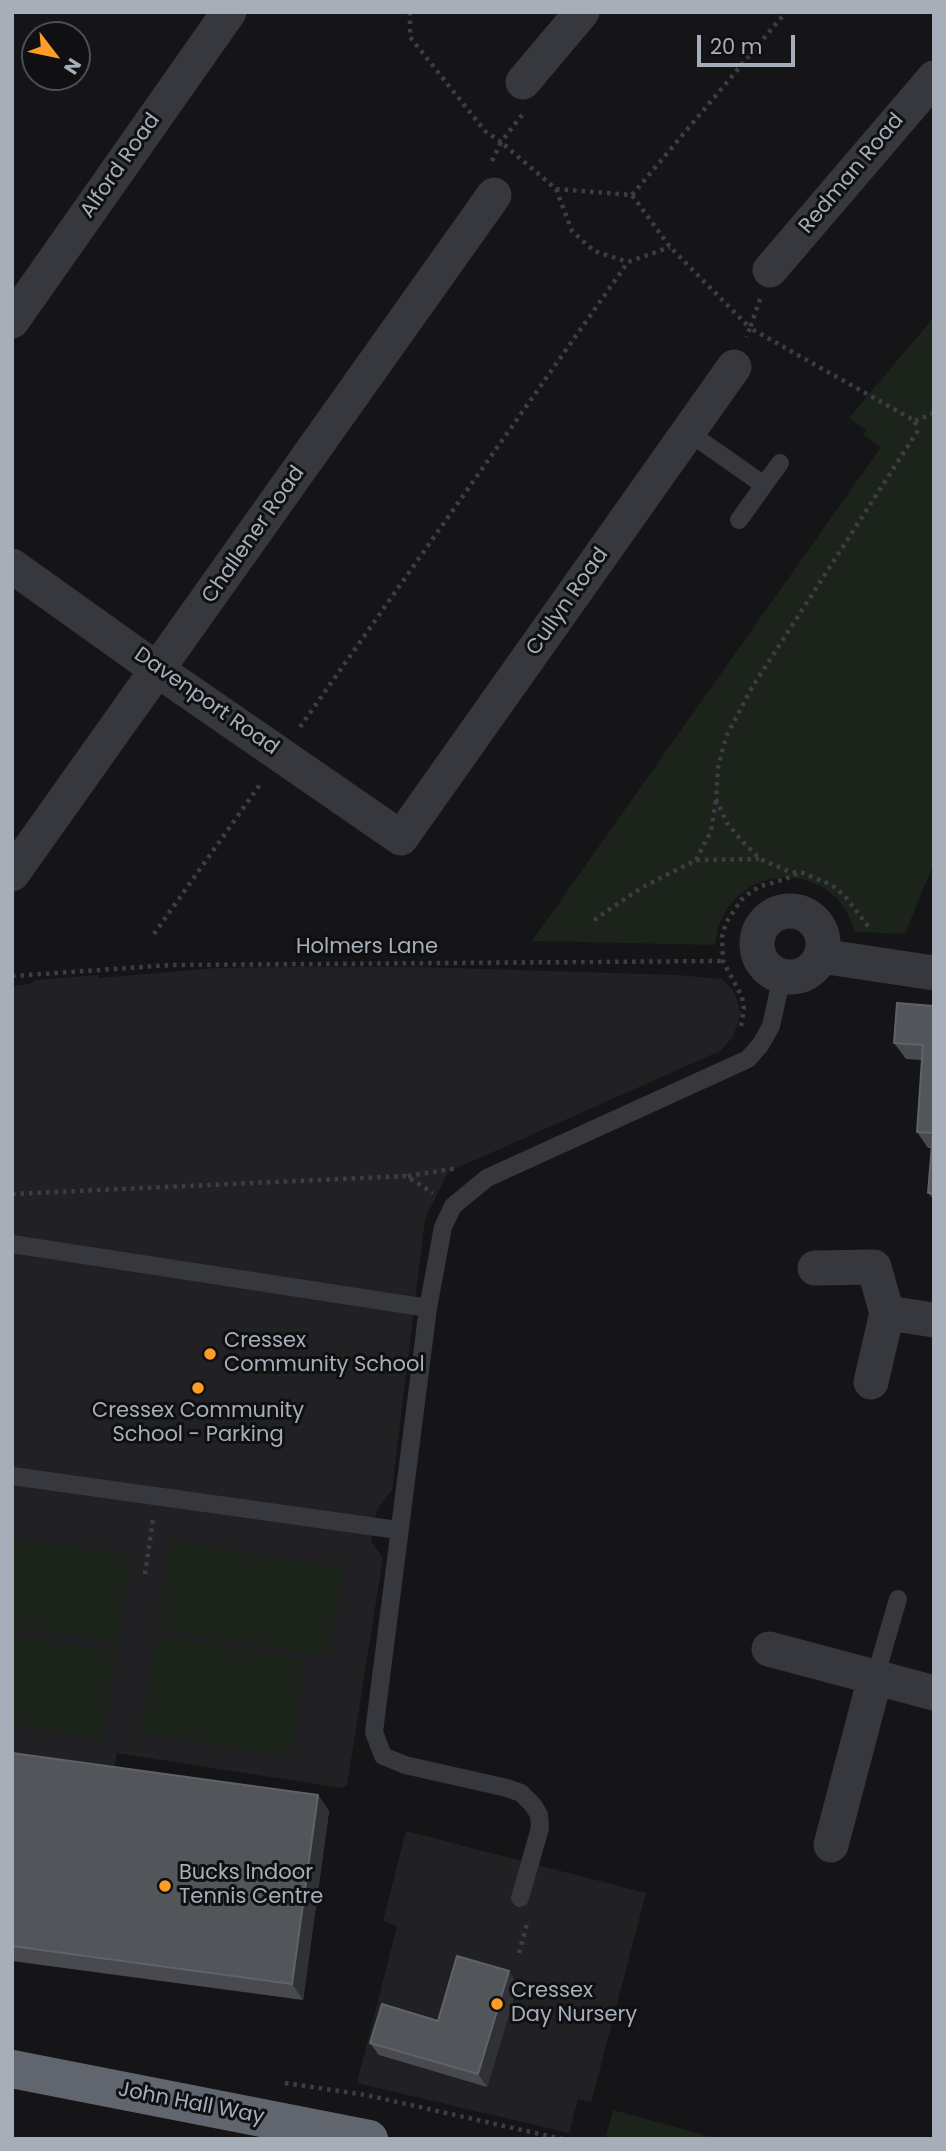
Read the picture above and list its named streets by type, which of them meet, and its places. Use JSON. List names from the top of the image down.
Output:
{
  "streets": {
    "highway": ["John Hall Way"],
    "street": [
      "Alford Road",
      "Redman Road",
      "Challener Road",
      "Cullyn Road",
      "Davenport Road"
    ],
    "path": ["Holmers Lane"]
  },
  "crossings": [
    ["Challener Road", "Davenport Road"],
    ["Cullyn Road", "Davenport Road"]
  ],
  "places": [
    "Cressex Community School",
    "Cressex Community School - Parking",
    "Bucks Indoor Tennis Centre",
    "Cressex Day Nursery"
  ],
  "scale_bar": "20 m",
  "north": "bottom right"
}
